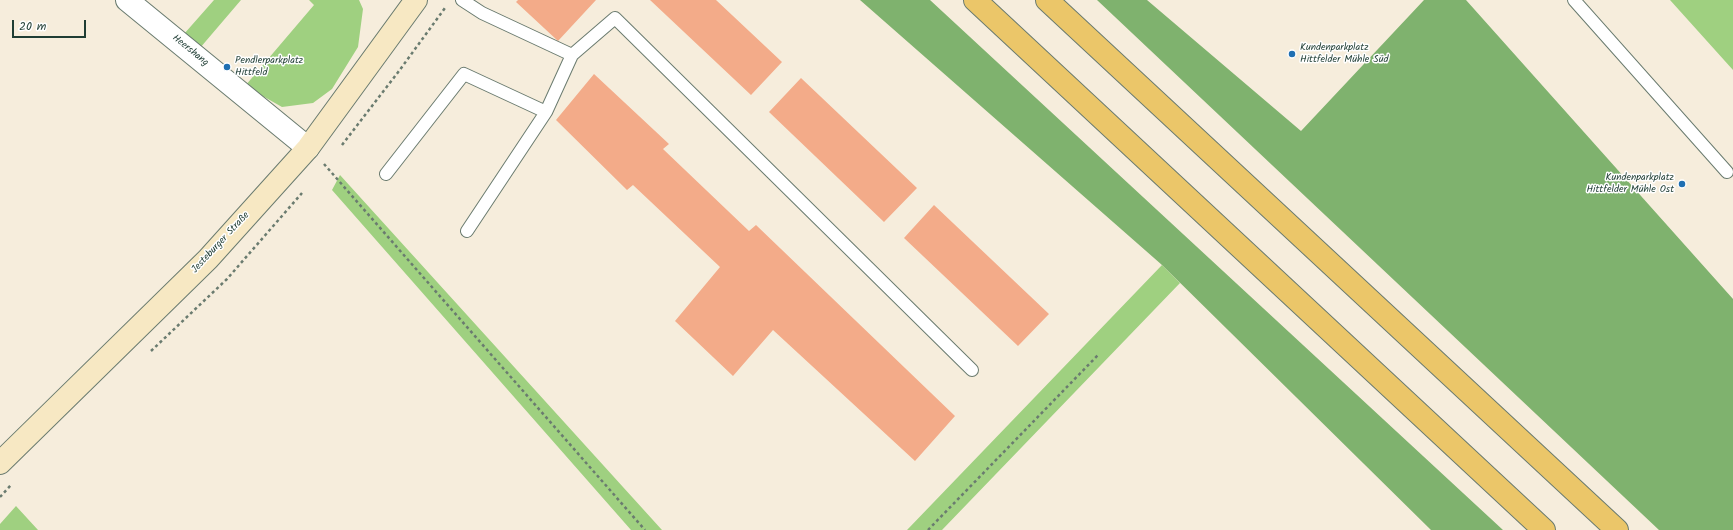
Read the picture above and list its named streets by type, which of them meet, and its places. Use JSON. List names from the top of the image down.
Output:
{
  "streets": {
    "main road": ["Jesteburger Straße"],
    "street": ["Heershang"]
  },
  "crossings": [
    ["Heershang", "Jesteburger Straße"]
  ],
  "places": ["Kundenparkplatz Hittfelder Mühle Süd", "Pendlerparkplatz Hittfeld", "Kundenparkplatz Hittfelder Mühle Ost"],
  "scale_bar": "20 m"
}
